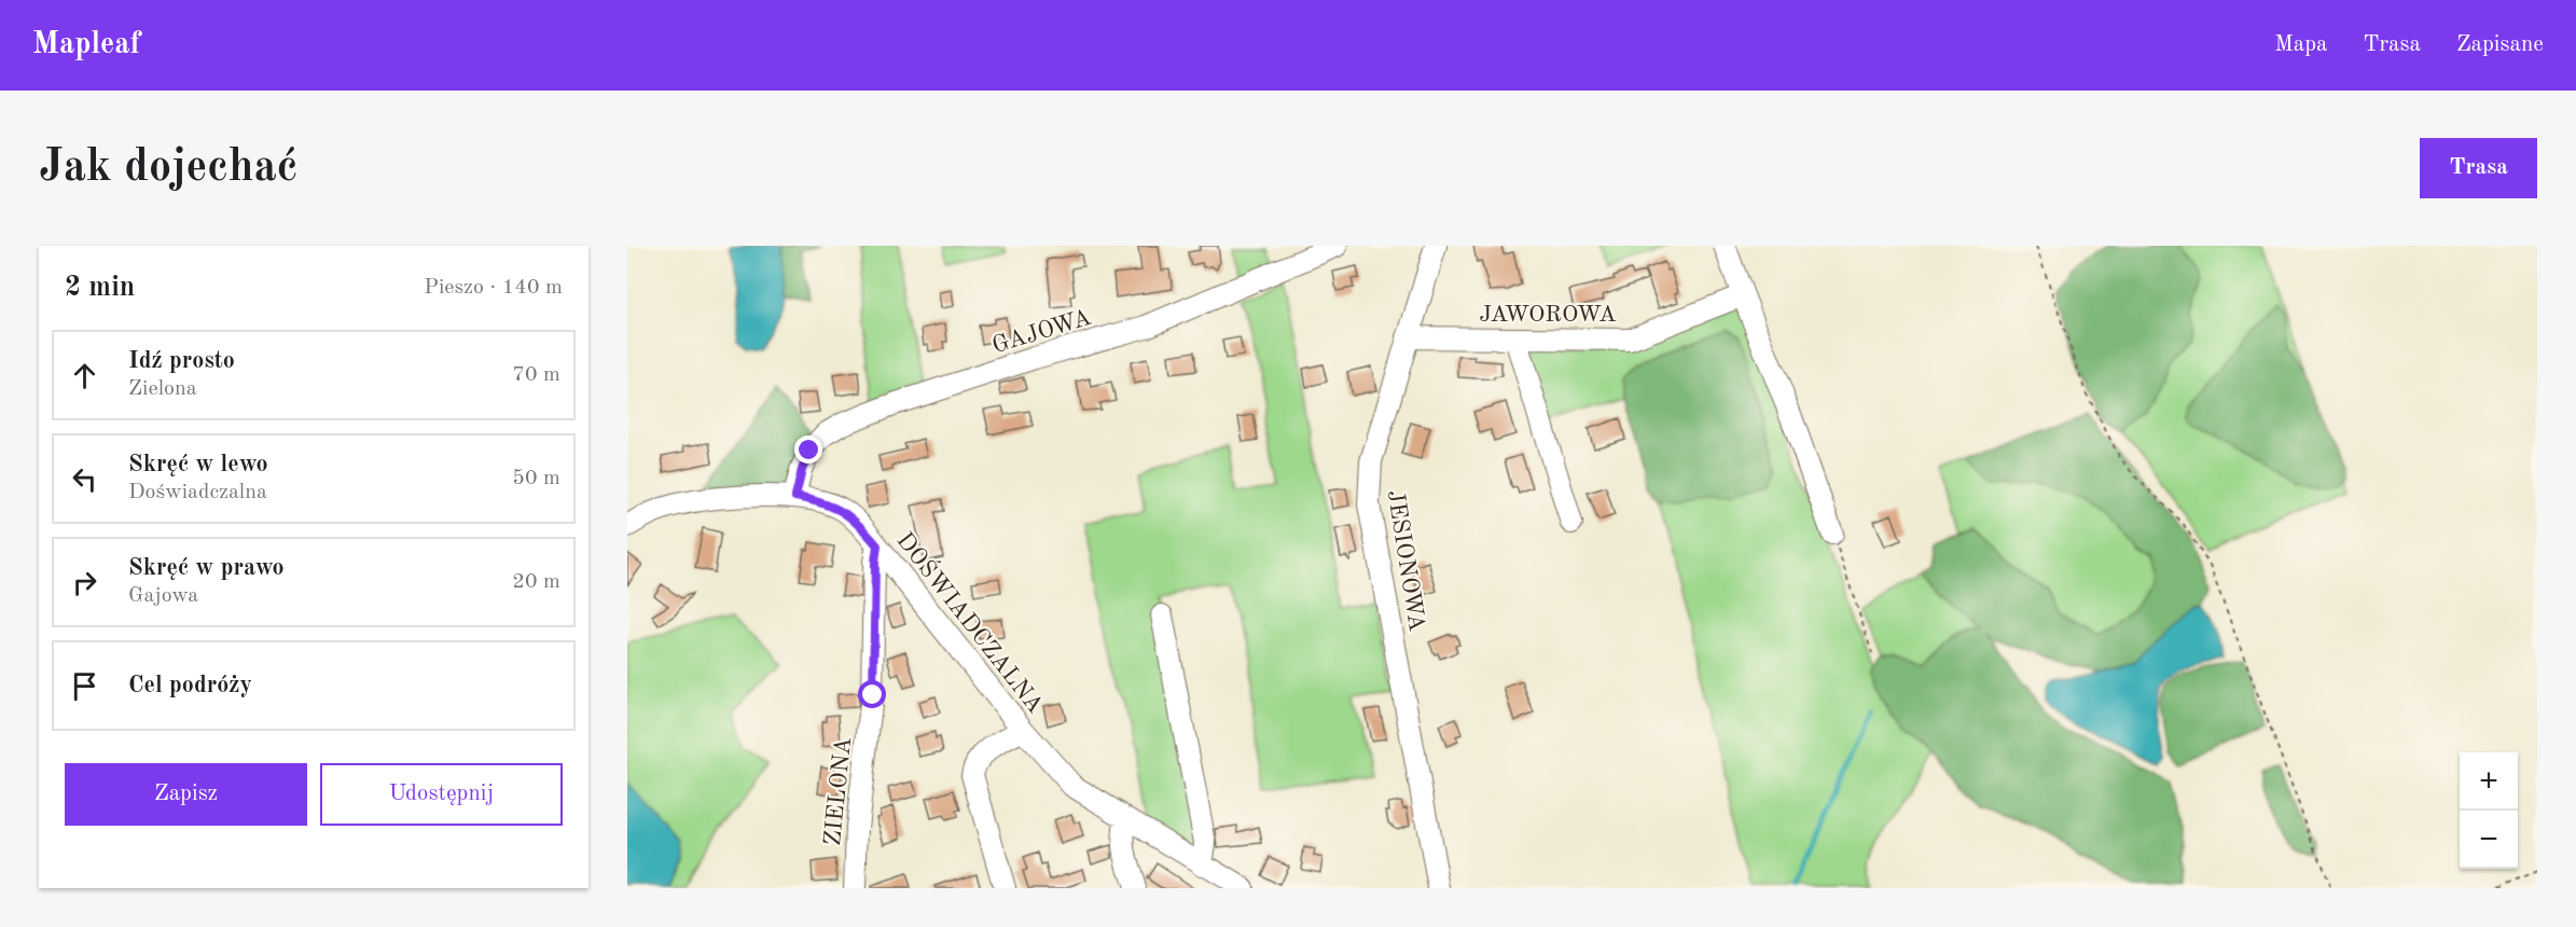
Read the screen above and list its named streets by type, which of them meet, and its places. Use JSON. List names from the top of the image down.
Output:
{
  "streets": {
    "street": [
      "JAWOROWA",
      "GAJOWA",
      "JESIONOWA",
      "DOŚWIADCZALNA",
      "ZIELONA"
    ]
  },
  "crossings": [
    ["JAWOROWA", "JESIONOWA"],
    ["GAJOWA", "DOŚWIADCZALNA"],
    ["DOŚWIADCZALNA", "ZIELONA"]
  ],
  "page": {
    "header": "Mapleaf",
    "nav": ["Mapa", "Trasa", "Zapisane"],
    "buttons": [
      "Trasa",
      ["Zapisz", "Udostępnij"]
    ],
    "title": "Jak dojechać",
    "heading": ["2 min", "Pieszo · 140 m"],
    "list": [
      ["Idź prosto", "Zielona", "70 m"],
      ["Skręć w lewo", "Doświadczalna", "50 m"],
      ["Skręć w prawo", "Gajowa", "20 m"],
      "Cel podróży"
    ],
    "map_buttons": ["+", "−"]
  }
}
